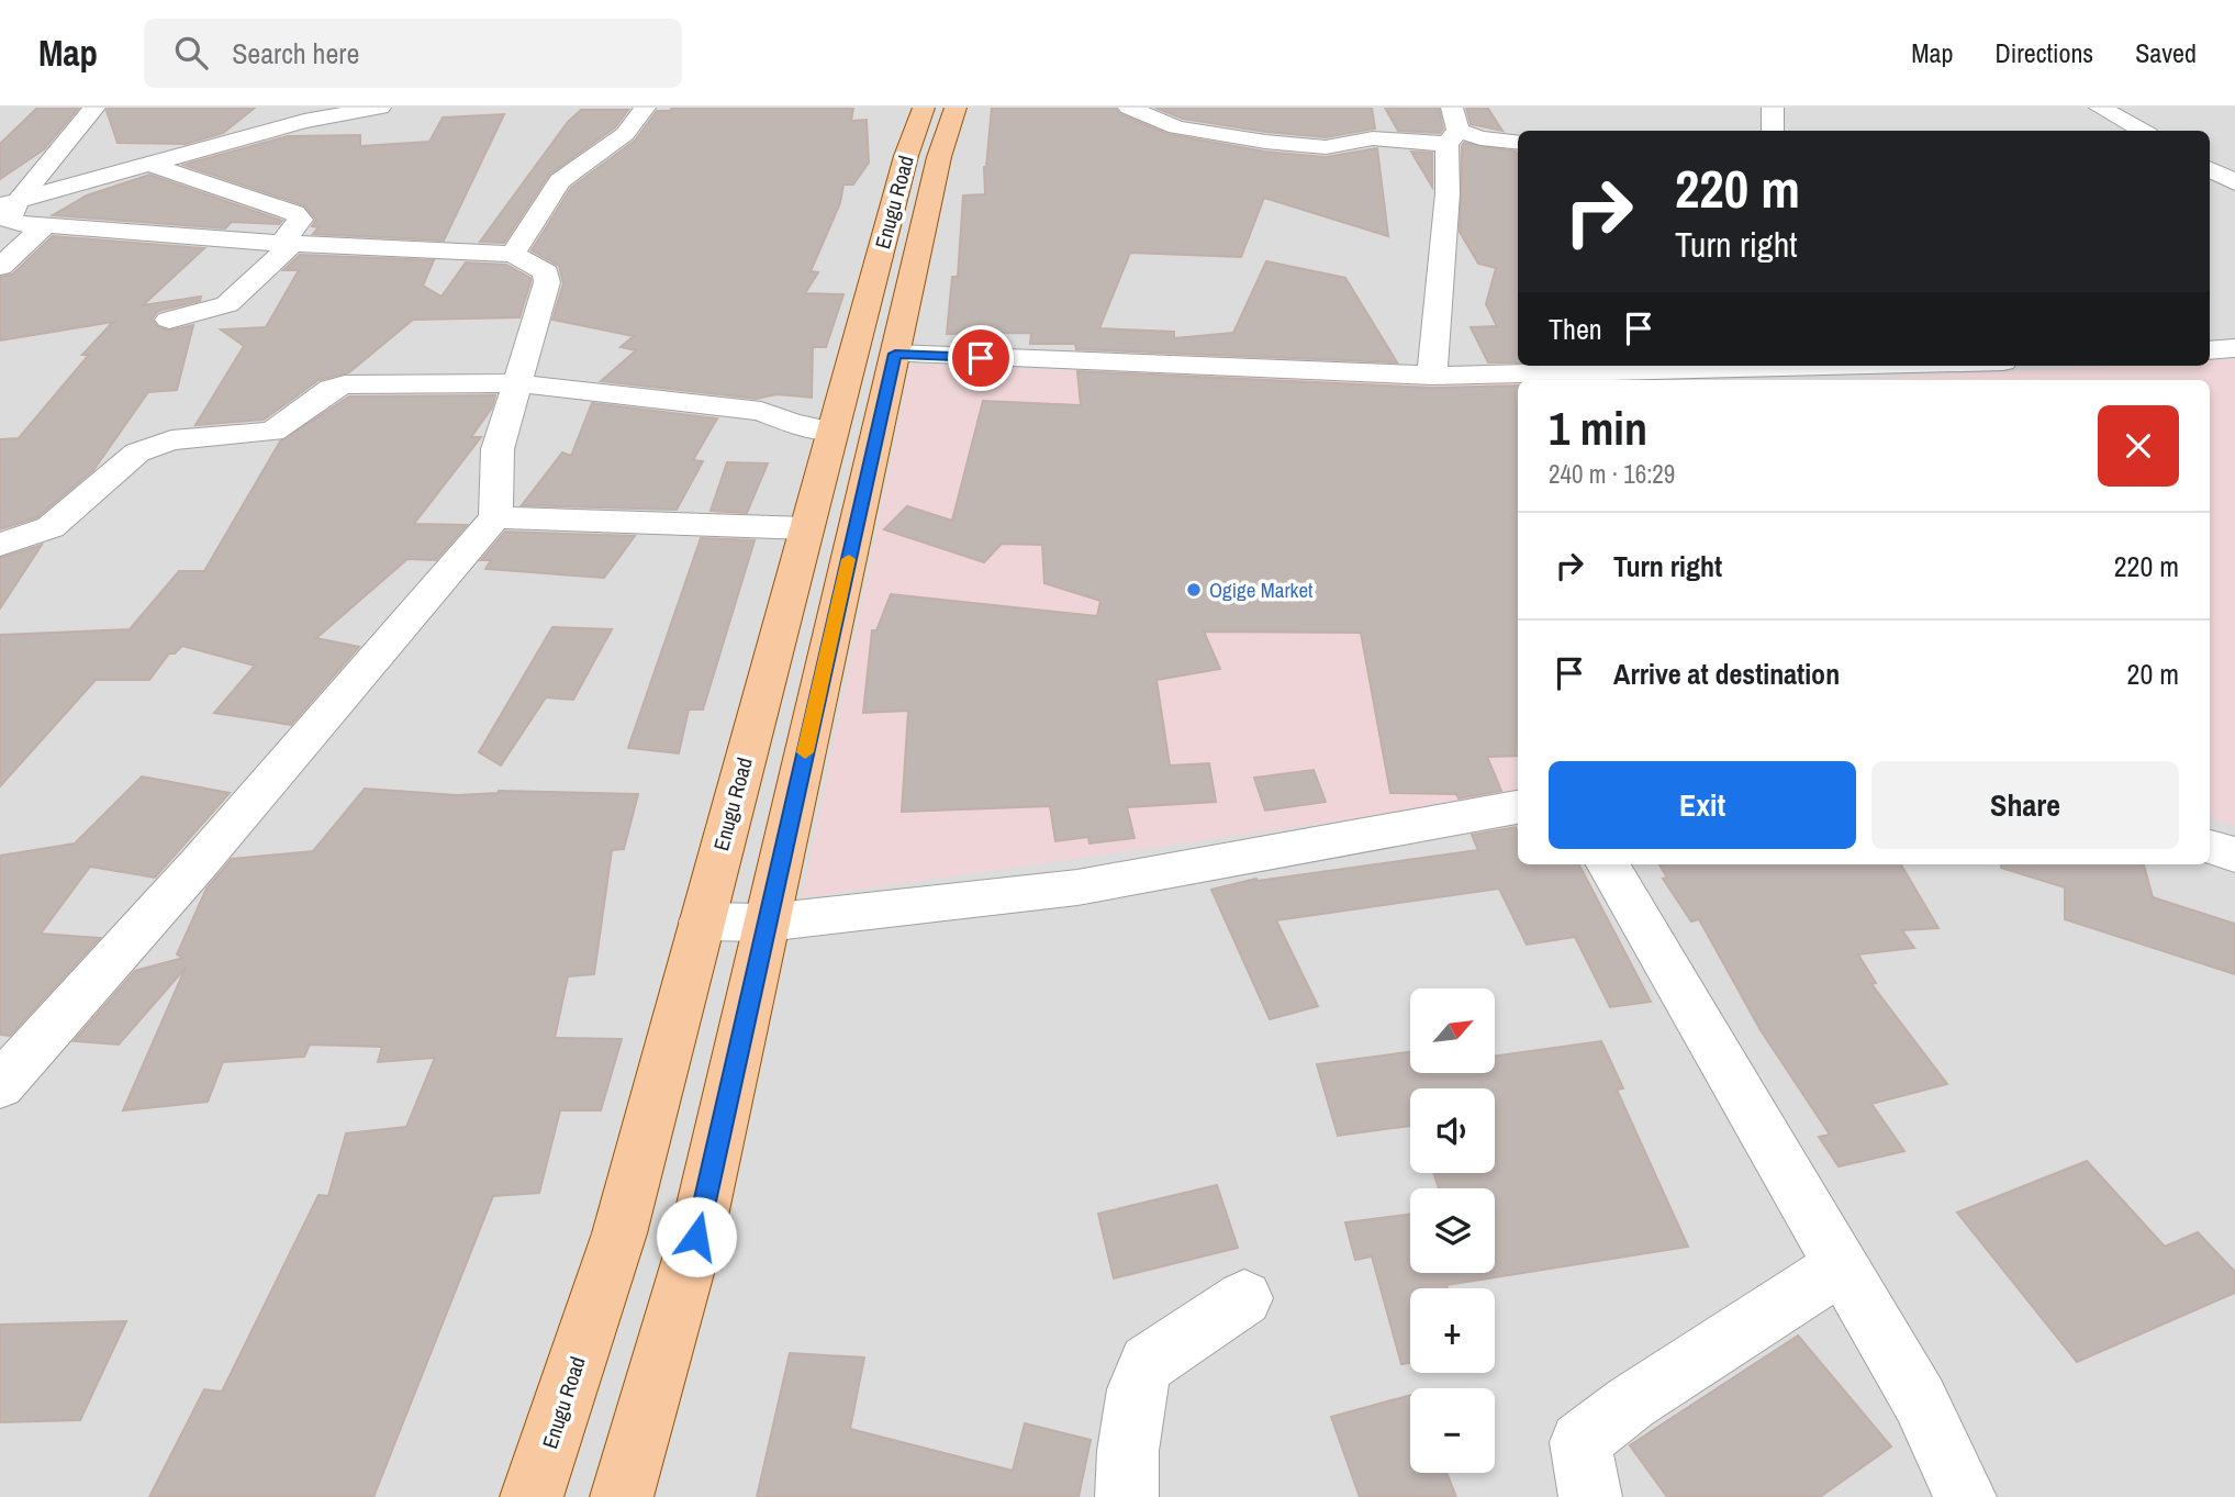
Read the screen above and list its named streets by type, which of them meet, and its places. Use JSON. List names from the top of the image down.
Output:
{
  "streets": {
    "main road": ["Enugu Road"]
  },
  "places": ["Ogige Market"],
  "north": "top right",
  "page": {
    "header": "Map",
    "search": "Search here",
    "nav": ["Map", "Directions", "Saved"],
    "turn": ["220 m", "Turn right"],
    "then": "Then",
    "heading": ["1 min", "240 m · 16:29"],
    "list": [
      {
        "name": "Turn right",
        "value": "220 m"
      },
      {
        "name": "Arrive at destination",
        "value": "20 m"
      }
    ],
    "buttons": ["Exit", "Share"],
    "map_buttons": ["+", "−"]
  }
}
